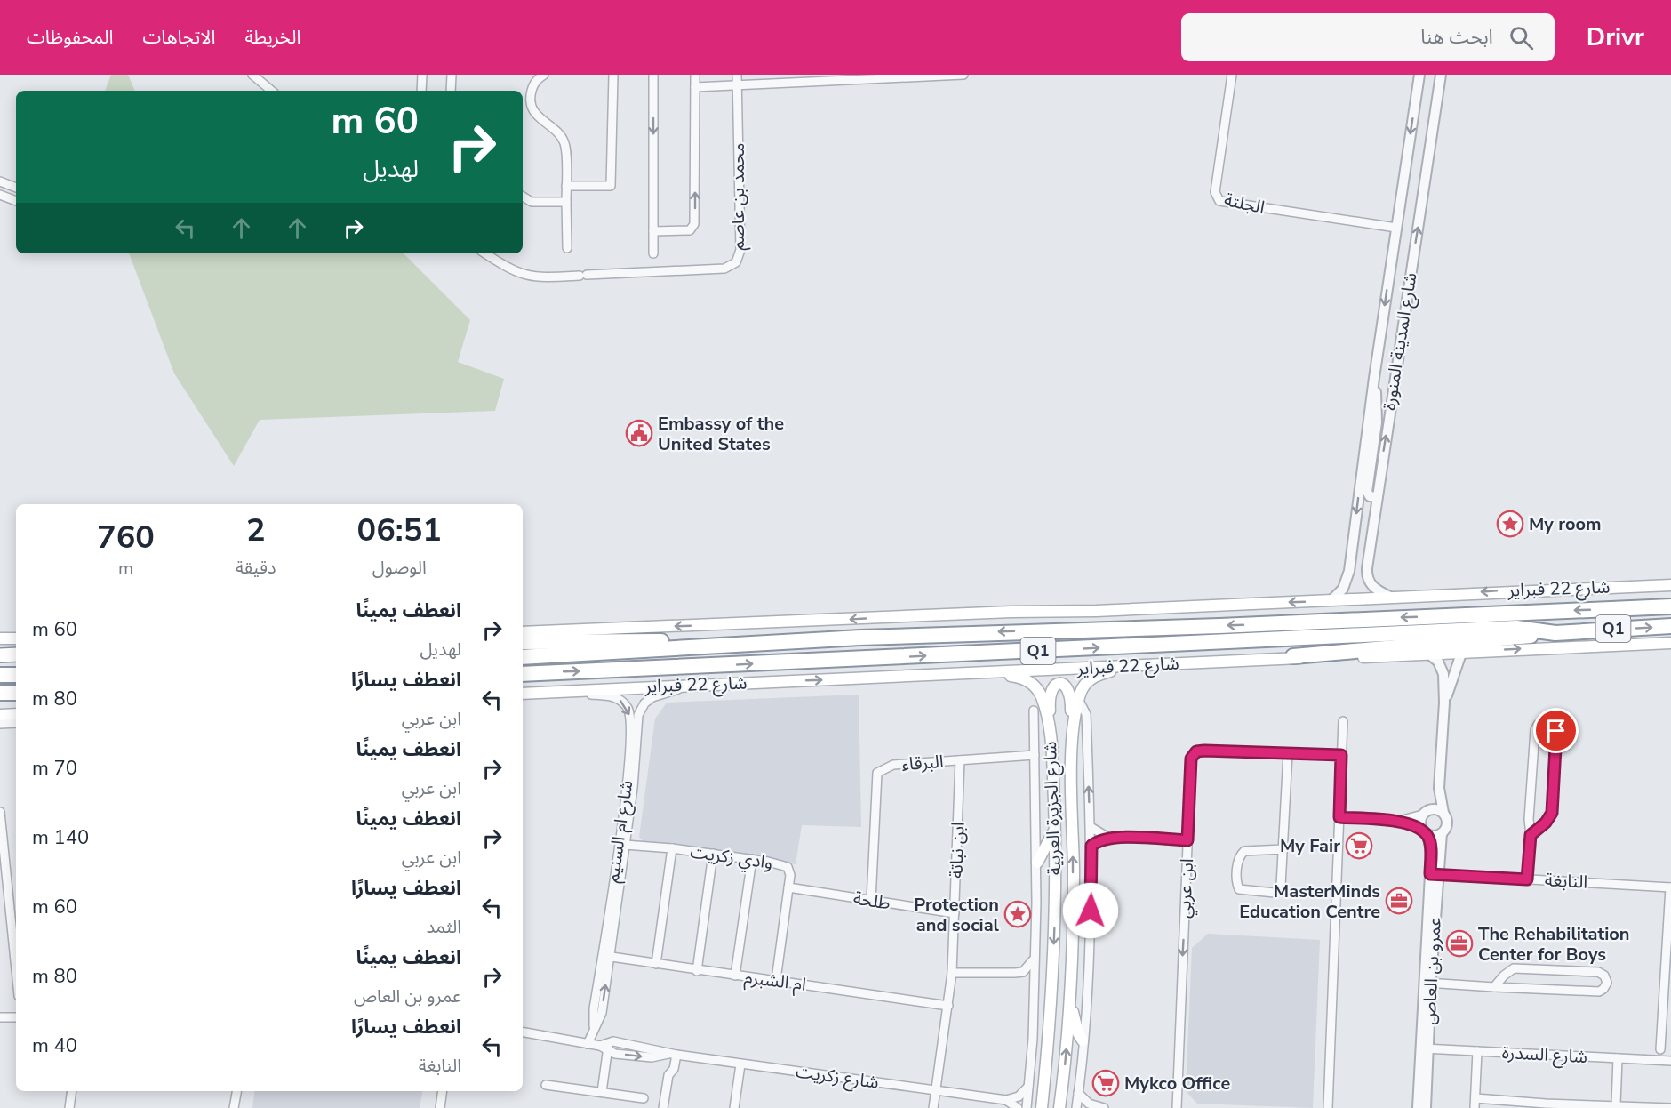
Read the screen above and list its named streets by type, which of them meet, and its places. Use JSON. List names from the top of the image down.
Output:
{
  "streets": {
    "highway": ["شارع 22 فبراير", "Q1"],
    "main road": ["شارع الجزيرة العربية"],
    "street": [
      "محمد بن عاصم",
      "الجلتة",
      "شارع المدينة المنورة",
      "البرقاء",
      "شارع ام السنيم",
      "ابن نباتة",
      "وادي زكريت",
      "النابغة",
      "ابن عربي",
      "طلحة",
      "عمرو بن العاص",
      "ام الشبرم",
      "شارع السدرة",
      "شارع زكريت"
    ]
  },
  "crossings": [
    ["الجلتة", "شارع المدينة المنورة"],
    ["شارع المدينة المنورة", "شارع 22 فبراير"],
    ["شارع 22 فبراير", "شارع الجزيرة العربية"],
    ["شارع 22 فبراير", "شارع ام السنيم"],
    ["البرقاء", "شارع الجزيرة العربية"],
    ["البرقاء", "ابن نباتة"],
    ["البرقاء", "طلحة"],
    ["شارع ام السنيم", "وادي زكريت"],
    ["شارع ام السنيم", "ام الشبرم"],
    ["شارع ام السنيم", "شارع زكريت"],
    ["ابن نباتة", "طلحة"],
    ["ابن نباتة", "ام الشبرم"],
    ["ابن نباتة", "شارع زكريت"],
    ["وادي زكريت", "طلحة"],
    ["وادي زكريت", "ام الشبرم"],
    ["النابغة", "عمرو بن العاص"],
    ["عمرو بن العاص", "شارع السدرة"]
  ],
  "one_way": ["ابن عربي"],
  "places": {
    "public building": ["Embassy of the United States"],
    "place": ["My room", "Protection and social"],
    "supermarket": ["My Fair", "Mykco Office"],
    "office": ["MasterMinds Education Centre", "The Rehabilitation Center for Boys"]
  },
  "page": {
    "header": "Drivr",
    "search": "ابحث هنا",
    "nav": ["الخريطة", "الاتجاهات", "المحفوظات"],
    "turn": ["60 m", "لهديل"],
    "eta": [
      "06:51",
      "الوصول",
      "2",
      "دقيقة",
      "760",
      "m"
    ],
    "list": [
      {
        "name": "انعطف يمينًا",
        "note": "لهديل",
        "value": "60 m"
      },
      {
        "name": "انعطف يسارًا",
        "note": "ابن عربي",
        "value": "80 m"
      },
      {
        "name": "انعطف يمينًا",
        "note": "ابن عربي",
        "value": "70 m"
      },
      {
        "name": "انعطف يمينًا",
        "note": "ابن عربي",
        "value": "140 m"
      },
      {
        "name": "انعطف يسارًا",
        "note": "الثمد",
        "value": "60 m"
      },
      {
        "name": "انعطف يمينًا",
        "note": "عمرو بن العاص",
        "value": "80 m"
      },
      {
        "name": "انعطف يسارًا",
        "note": "النابغة",
        "value": "40 m"
      }
    ]
  }
}
